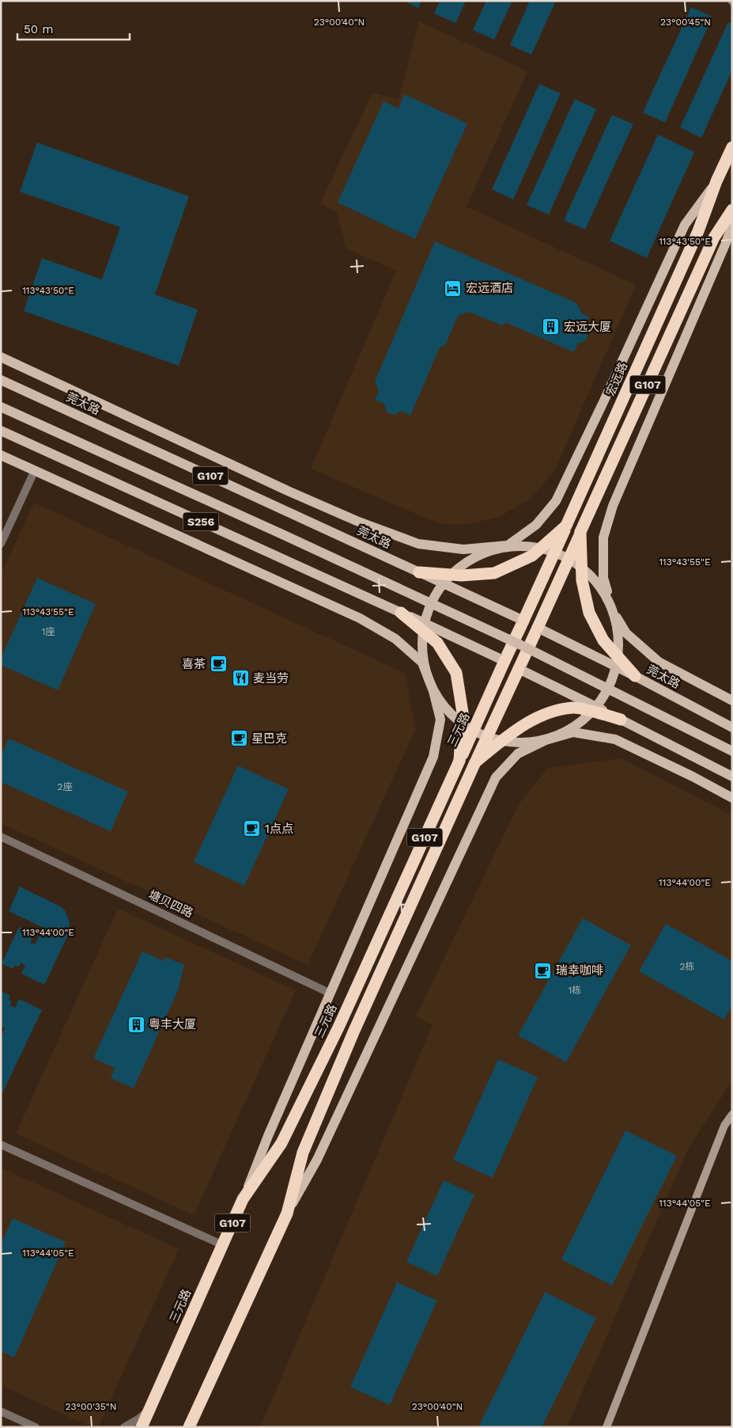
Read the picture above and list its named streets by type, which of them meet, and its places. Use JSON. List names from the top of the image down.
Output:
{
  "streets": {
    "highway": ["宏远路", "G107", "三元路"],
    "main road": ["莞太路", "S256"],
    "street": ["塘贝四路"]
  },
  "crossings": [
    ["宏远路", "莞太路"],
    ["宏远路", "三元路"],
    ["G107", "莞太路"],
    ["莞太路", "三元路"]
  ],
  "places": {
    "hotel": ["宏远酒店"],
    "building": ["宏远大厦", "粤丰大厦"],
    "cafe": [
      "喜茶",
      "星巴克",
      "1点点",
      "瑞幸咖啡"
    ],
    "restaurant": ["麦当劳"]
  },
  "house_numbers": [
    "1座",
    "2座",
    "2栋",
    "1栋"
  ],
  "scale_bar": "50 m",
  "coordinates": [
    "23°00'40\"N",
    "23°00'45\"N",
    "113°43'50\"E",
    "113°43'55\"E",
    "113°44'00\"E",
    "113°44'05\"E",
    "23°00'35\"N"
  ]
}
